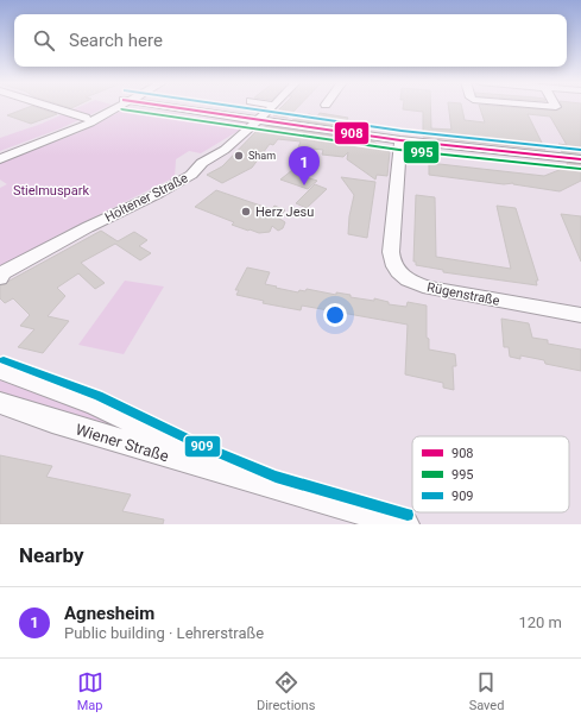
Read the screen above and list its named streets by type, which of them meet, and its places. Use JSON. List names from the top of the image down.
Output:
{
  "streets": {
    "street": ["Holtener Straße", "Rügenstraße", "Wiener Straße"]
  },
  "parks": ["Stielmuspark"],
  "places": ["Sham", "Herz Jesu"],
  "lines": ["transit line 908", "transit line 909", "transit line 995"],
  "legend": ["908", "995", "909"],
  "page": {
    "search": "Search here",
    "pins": "1",
    "heading": "Nearby",
    "list": [
      {
        "mark": "1",
        "name": "Agnesheim",
        "note": "Public building · Lehrerstraße",
        "value": "120 m"
      }
    ],
    "nav": ["Map", "Directions", "Saved"]
  }
}
